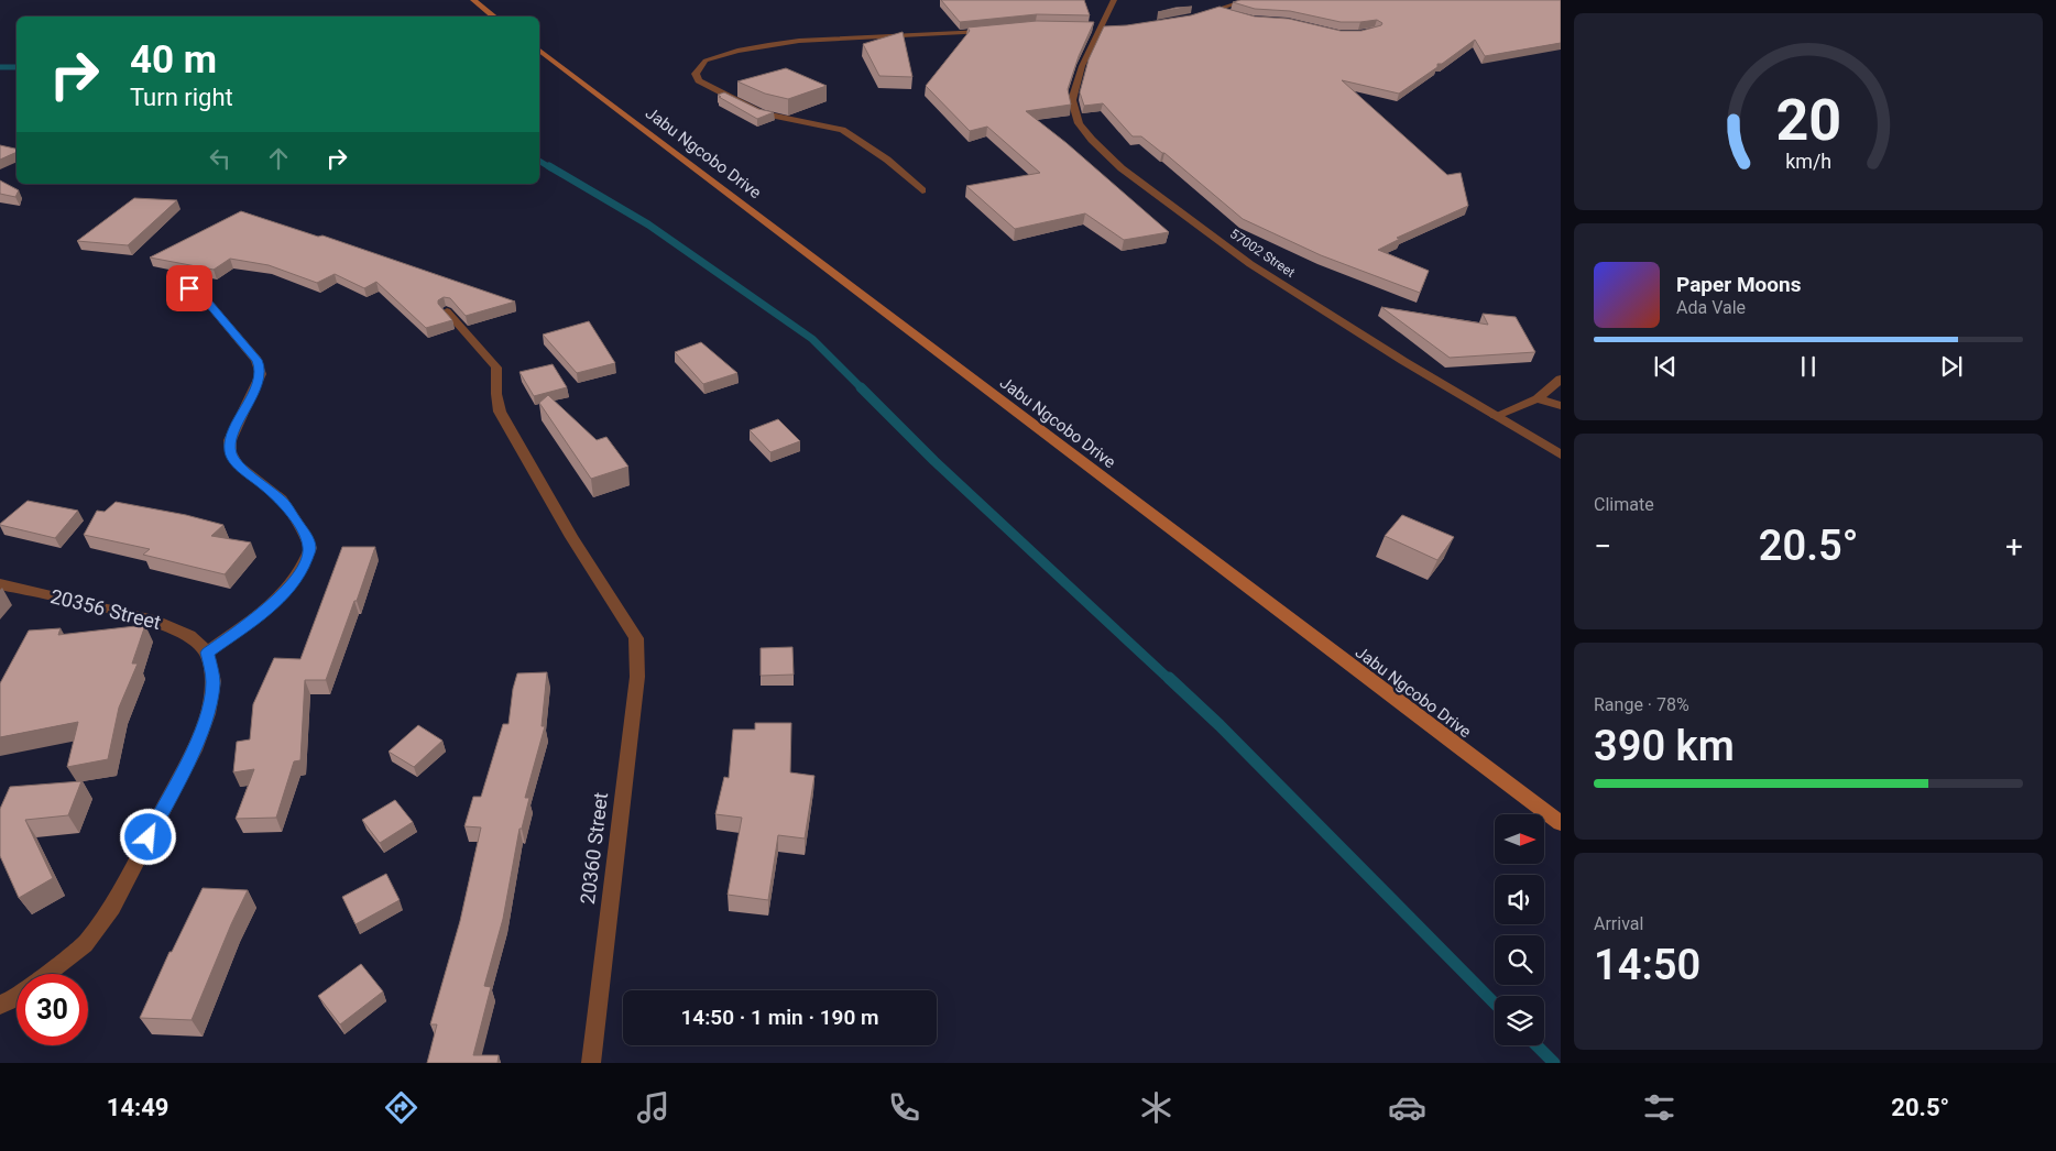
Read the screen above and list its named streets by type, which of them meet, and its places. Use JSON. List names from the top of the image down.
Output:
{
  "streets": {
    "main road": ["Jabu Ngcobo Drive"],
    "street": ["57002 Street", "20356 Street", "20360 Street"]
  },
  "north": "right",
  "page": {
    "turn": ["40 m", "Turn right"],
    "song": ["Paper Moons", "Ada Vale"],
    "tile": [
      "Climate",
      ["Range · 78%", "390 km"],
      ["Arrival", "14:50"]
    ],
    "heat": ["−", "20.5°", "+"],
    "limit": "30",
    "trip": "14:50 · 1 min · 190 m",
    "tabs": ["14:49", "20.5°"],
    "gauge": ["20", "km/h"]
  }
}
